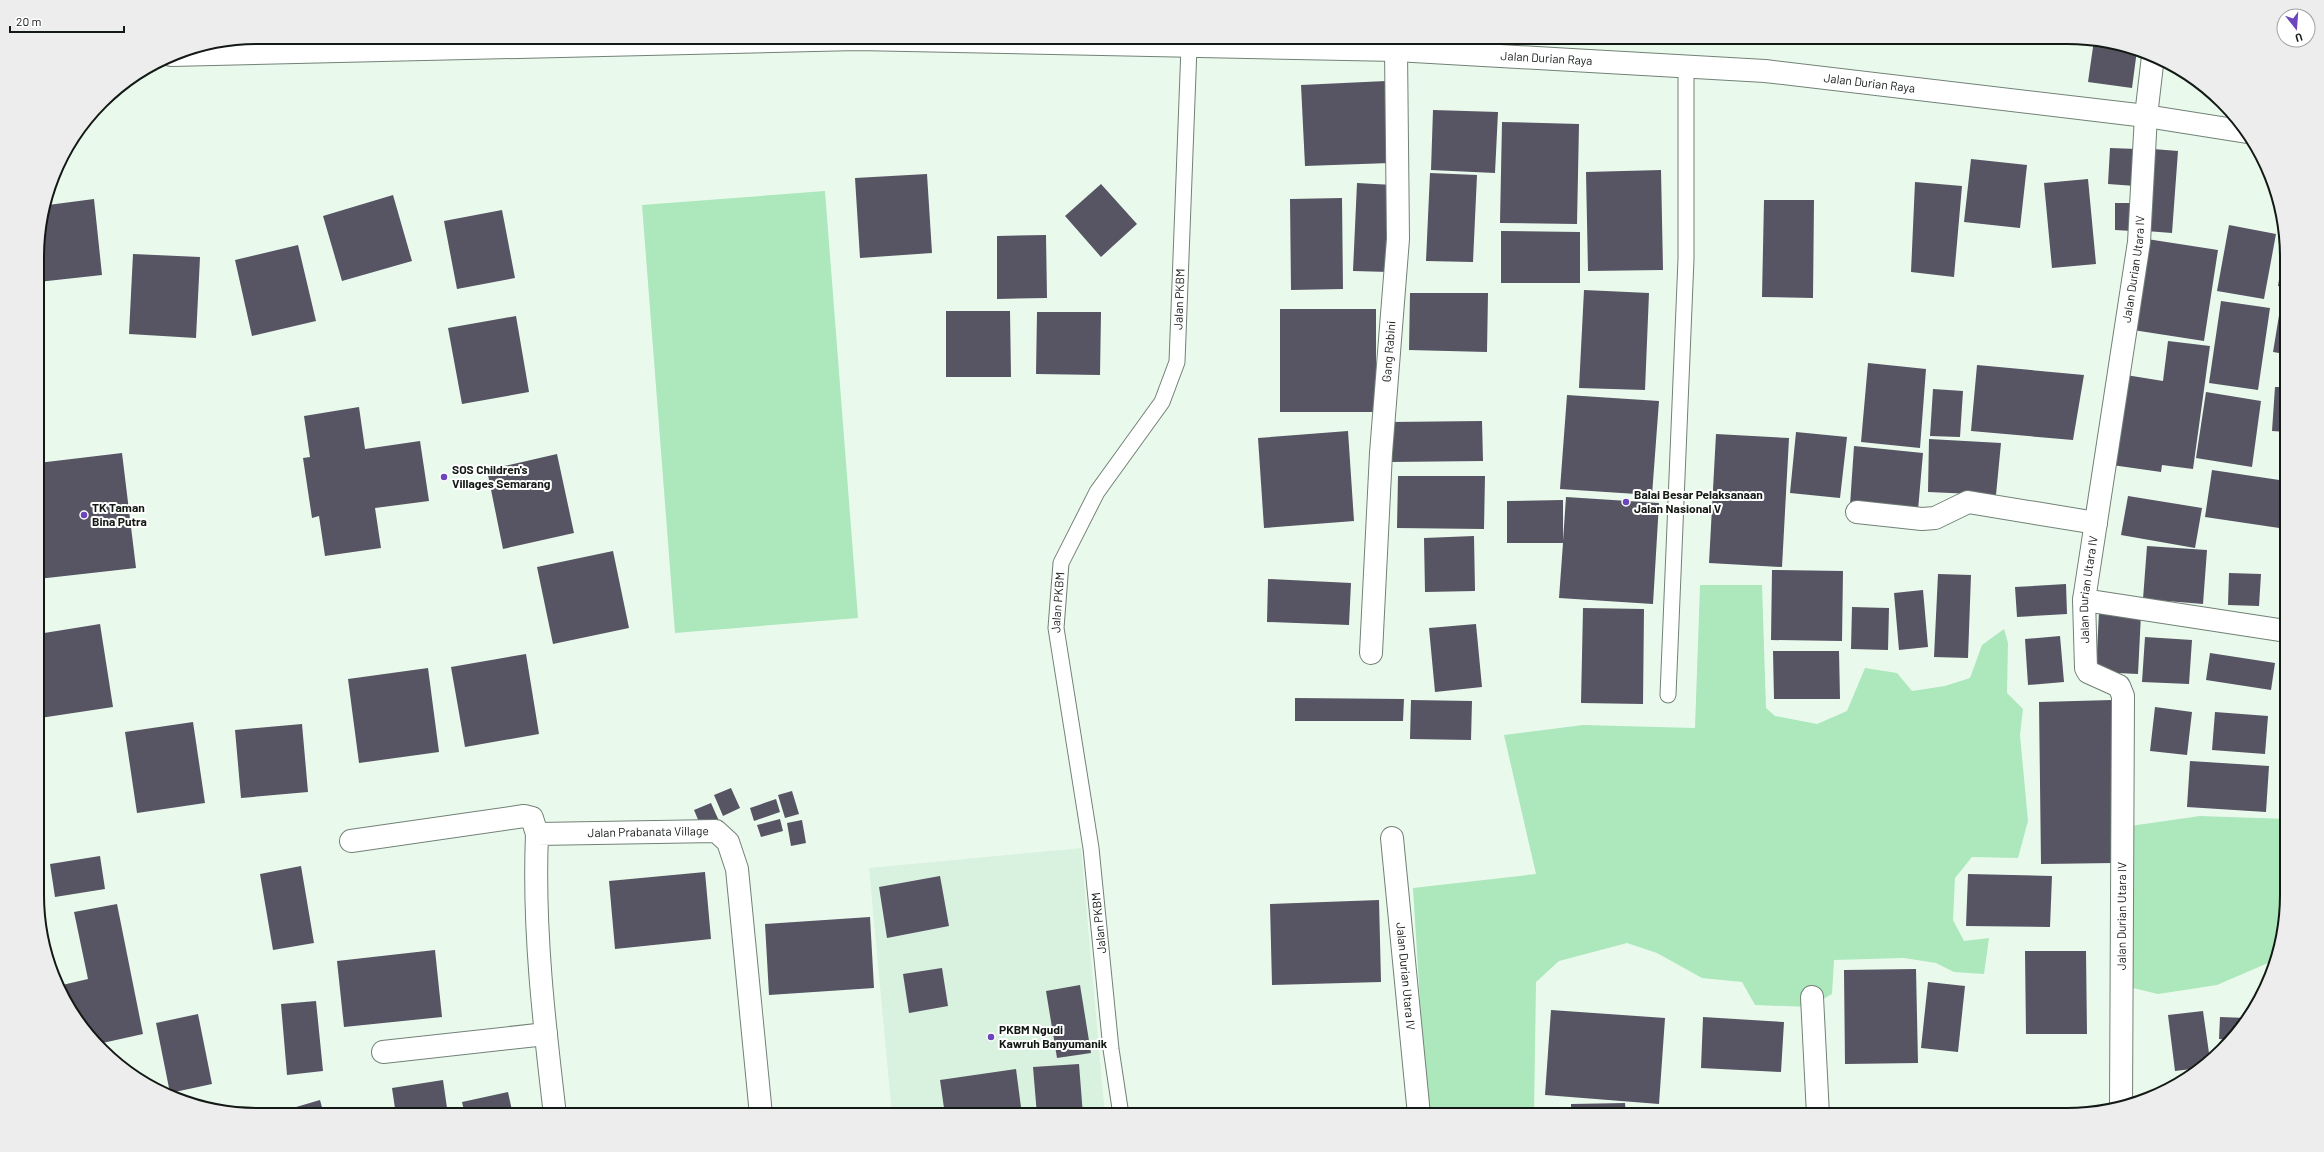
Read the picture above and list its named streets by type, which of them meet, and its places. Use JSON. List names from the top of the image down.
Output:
{
  "streets": {
    "street": [
      "Jalan Durian Raya",
      "Jalan Durian Utara IV",
      "Gang Rabini",
      "Jalan Prabanata Village"
    ],
    "lane": ["Jalan PKBM"]
  },
  "crossings": [
    ["Jalan Durian Raya", "Jalan Durian Utara IV"],
    ["Jalan Durian Raya", "Jalan PKBM"],
    ["Jalan Durian Raya", "Gang Rabini"]
  ],
  "places": [
    "SOS Children's Villages Semarang",
    "Balai Besar Pelaksanaan Jalan Nasional V",
    "TK Taman Bina Putra",
    "PKBM Ngudi Kawruh Banyumanik"
  ],
  "scale_bar": "20 m",
  "north": "bottom"
}
